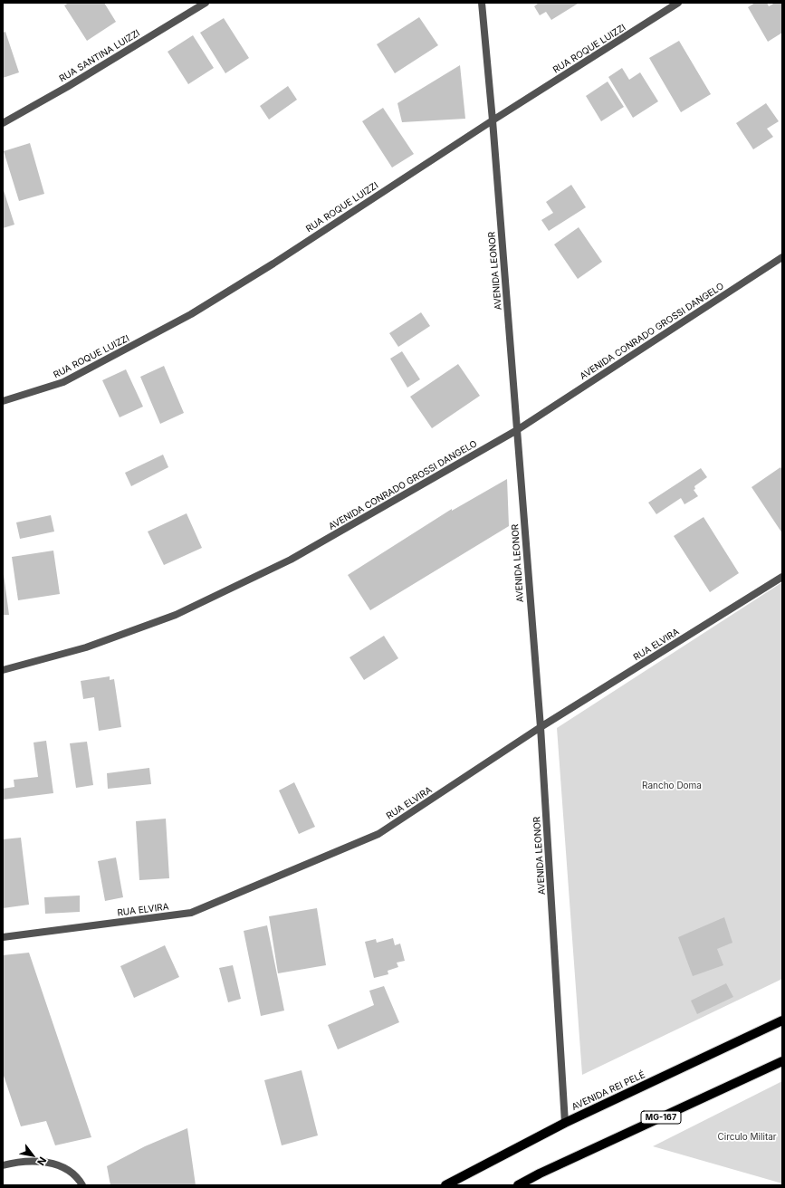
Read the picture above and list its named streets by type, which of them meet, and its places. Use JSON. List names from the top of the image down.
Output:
{
  "streets": {
    "main road": ["AVENIDA REI PELÉ", "MG-167"],
    "street": [
      "RUA ROQUE LUIZZI",
      "RUA SANTINA LUIZZI",
      "AVENIDA LEONOR",
      "AVENIDA CONRADO GROSSI DANGELO",
      "RUA ELVIRA"
    ]
  },
  "crossings": [
    ["RUA ROQUE LUIZZI", "AVENIDA LEONOR"],
    ["AVENIDA LEONOR", "AVENIDA CONRADO GROSSI DANGELO"],
    ["AVENIDA LEONOR", "RUA ELVIRA"],
    ["AVENIDA LEONOR", "AVENIDA REI PELÉ"]
  ],
  "parks": ["Rancho Doma", "Circulo Militar"],
  "north": "bottom right"
}
